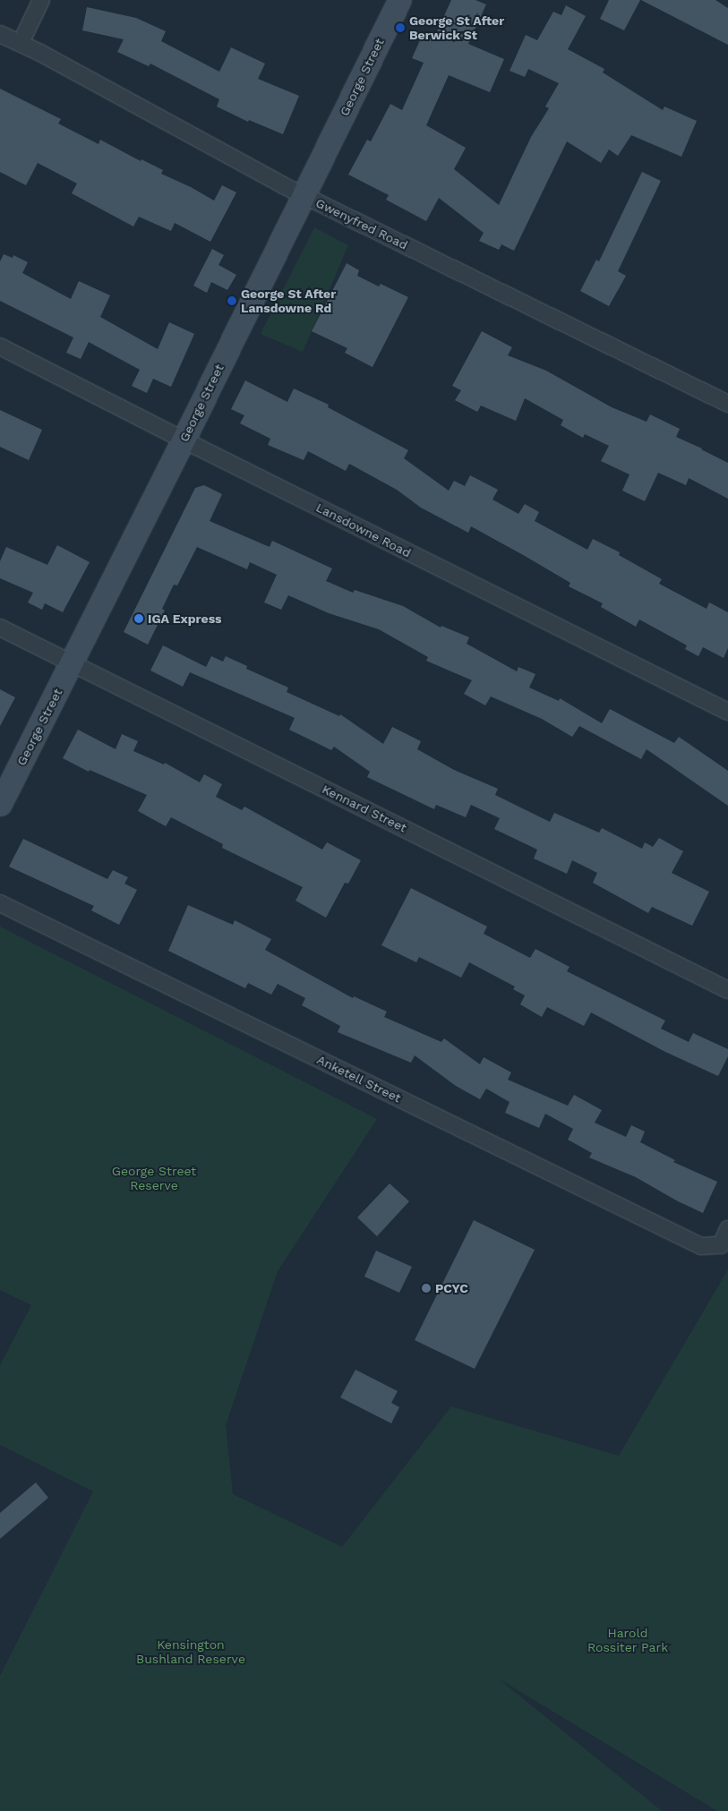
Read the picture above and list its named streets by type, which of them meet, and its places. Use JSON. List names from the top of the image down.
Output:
{
  "streets": {
    "main road": ["George Street"],
    "street": [
      "Gwenyfred Road",
      "Lansdowne Road",
      "Kennard Street",
      "Anketell Street"
    ]
  },
  "crossings": [
    ["George Street", "Gwenyfred Road"],
    ["George Street", "Lansdowne Road"],
    ["George Street", "Kennard Street"]
  ],
  "parks": ["George Street Reserve", "Harold Rossiter Park", "Kensington Bushland Reserve"],
  "places": [
    "George St After Berwick St",
    "George St After Lansdowne Rd",
    "IGA Express",
    "PCYC"
  ]
}
